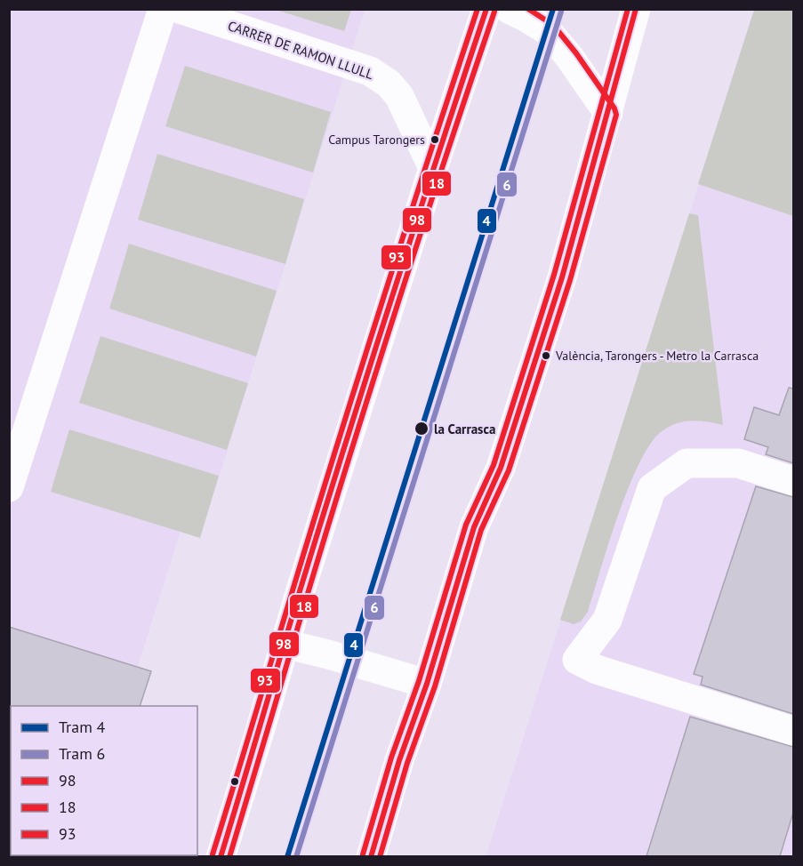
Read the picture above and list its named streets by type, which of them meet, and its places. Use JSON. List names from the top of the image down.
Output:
{
  "streets": {
    "main road": ["CARRER DE RAMON LLULL"]
  },
  "places": ["Campus Tarongers", "València, Tarongers - Metro la Carrasca", "la Carrasca"],
  "lines": [
    "tram line 4",
    "transit line 98",
    "transit line 18",
    "transit line 93",
    "tram line 6"
  ],
  "legend": [
    "Tram 4",
    "Tram 6",
    "98",
    "18",
    "93"
  ]
}
